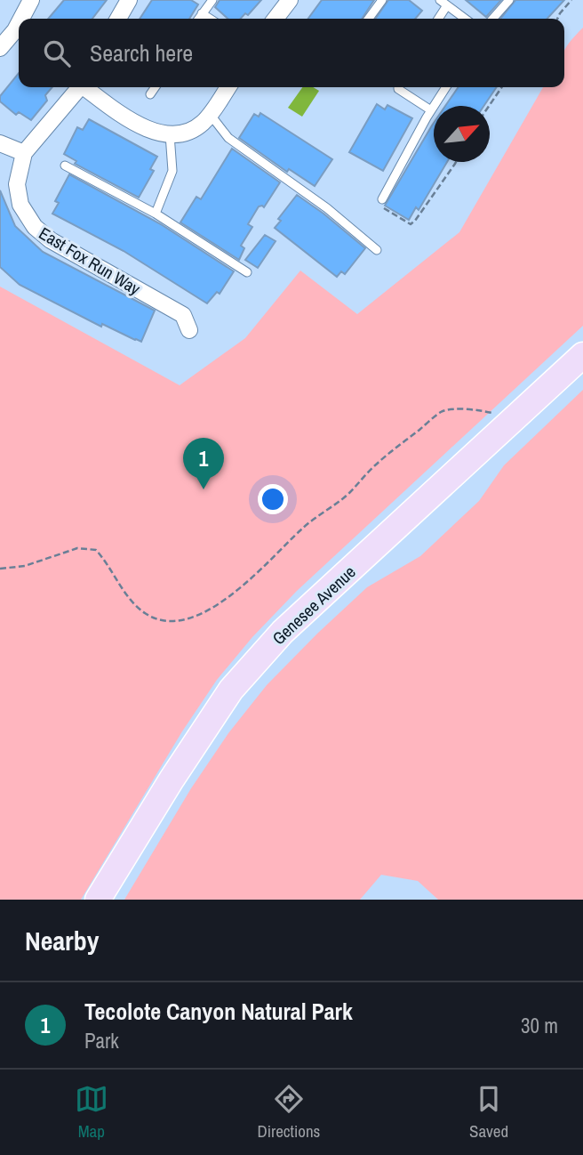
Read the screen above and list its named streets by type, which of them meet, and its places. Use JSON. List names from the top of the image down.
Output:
{
  "streets": {
    "main road": ["Genesee Avenue"],
    "street": ["East Fox Run Way"]
  },
  "north": "top right",
  "page": {
    "search": "Search here",
    "pins": "1",
    "heading": "Nearby",
    "list": [
      {
        "mark": "1",
        "name": "Tecolote Canyon Natural Park",
        "note": "Park",
        "value": "30 m"
      }
    ],
    "nav": ["Map", "Directions", "Saved"]
  }
}
